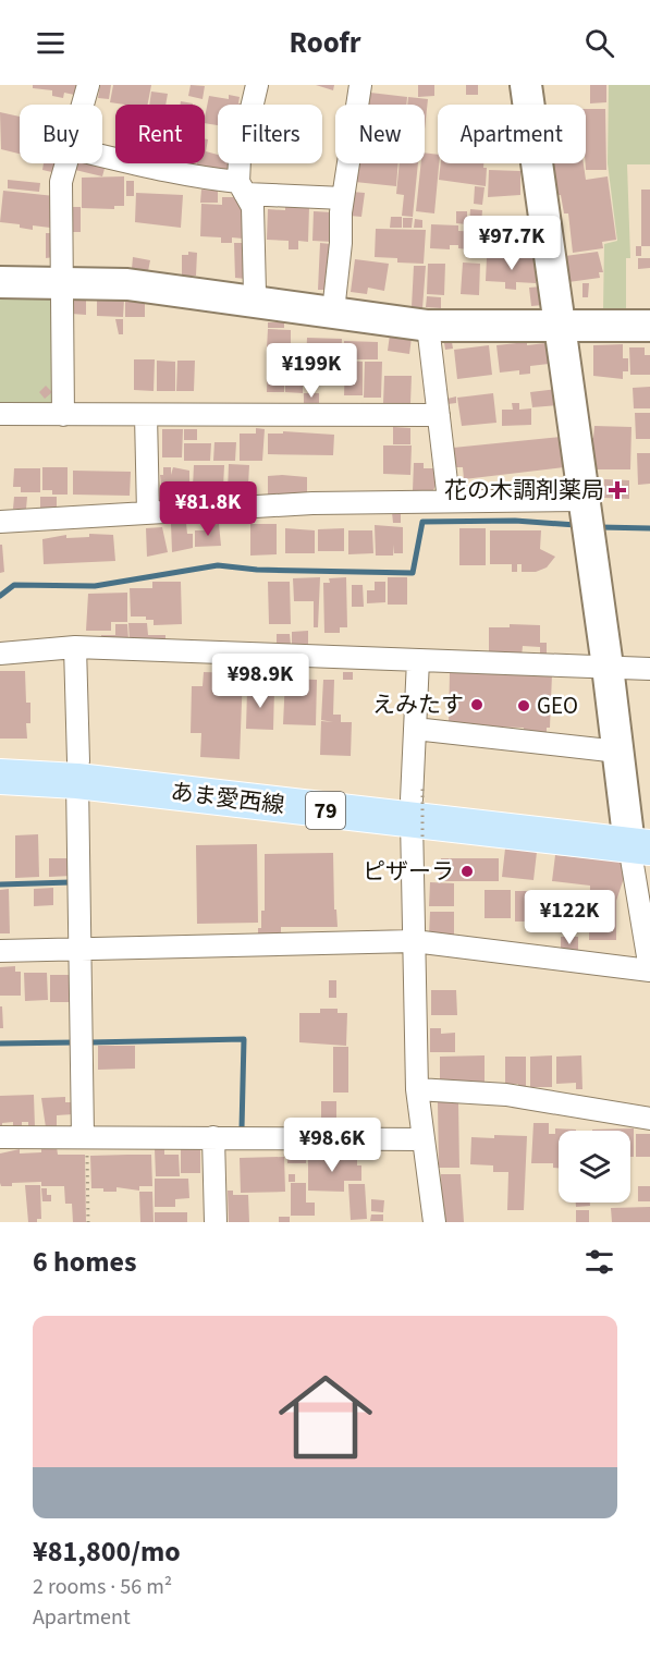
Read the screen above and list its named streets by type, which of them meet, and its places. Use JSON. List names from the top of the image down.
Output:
{
  "streets": {
    "main road": ["あま愛西線", "79"]
  },
  "places": {
    "health": ["花の木調剤薬局"],
    "other": ["えみたす", "GEO", "ピザーラ"]
  },
  "page": {
    "header": "Roofr",
    "chip": [
      "Buy",
      "Rent",
      "Filters",
      "New",
      "Apartment"
    ],
    "price": [
      "¥97.7K",
      "¥199K",
      "¥81.8K",
      "¥98.9K",
      "¥122K",
      "¥98.6K"
    ],
    "heading": "6 homes",
    "list": [
      {
        "name": "¥81,800/mo",
        "note": "2 rooms · 56 m² · Apartment"
      }
    ]
  }
}
